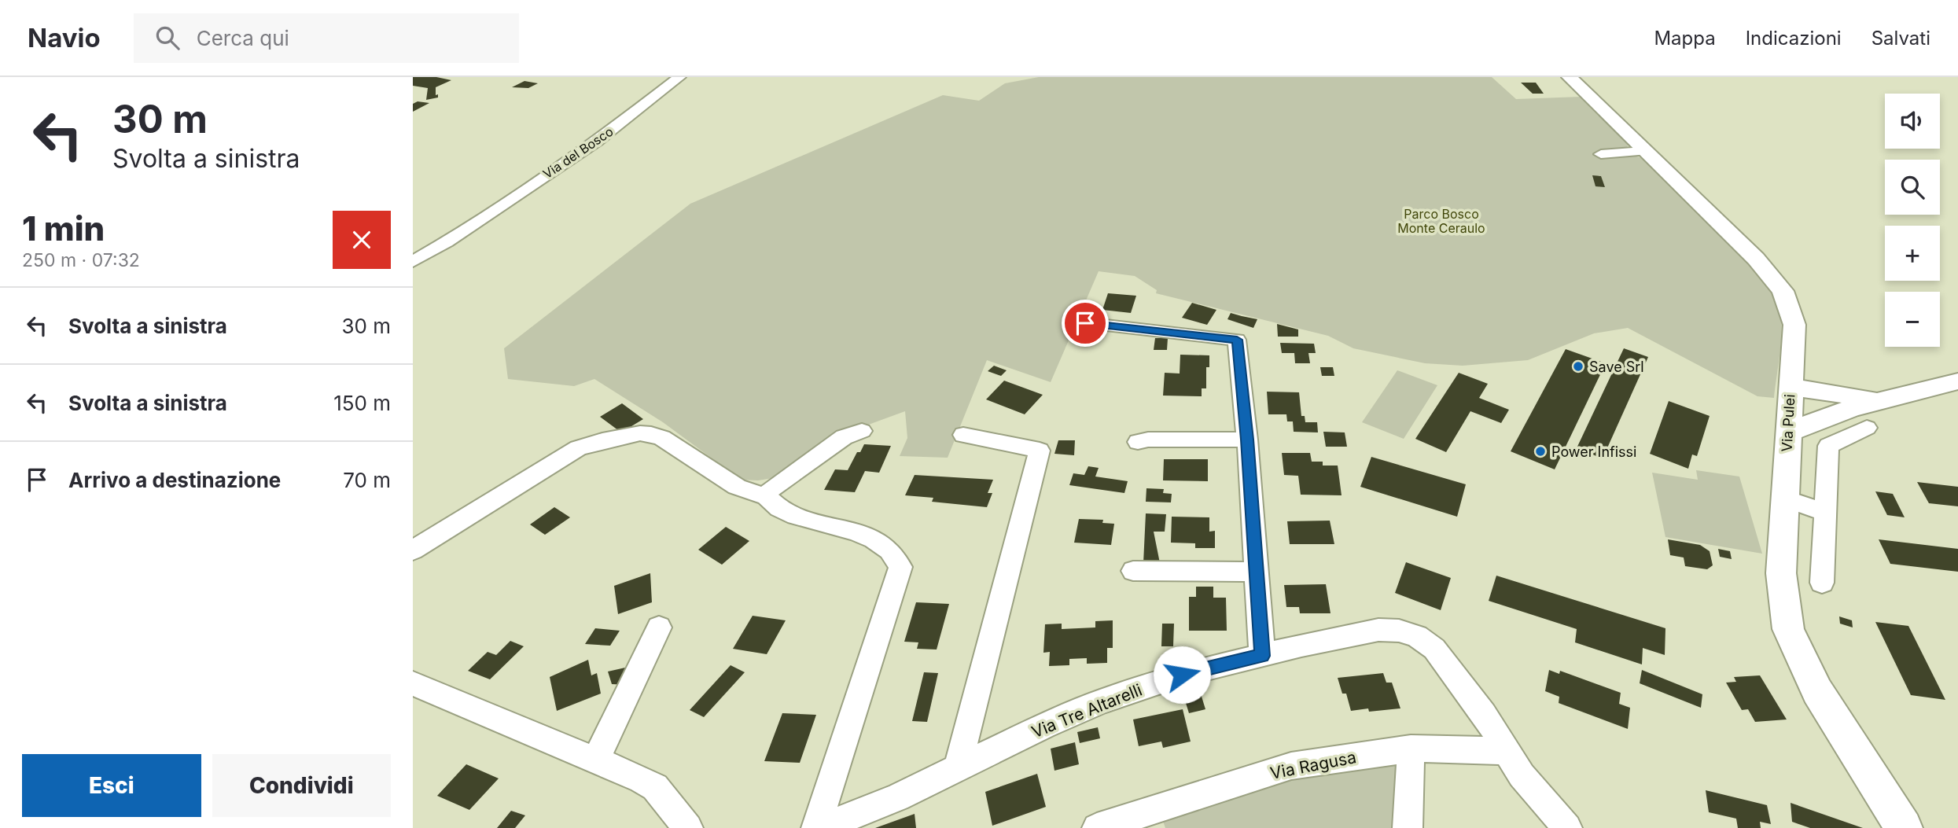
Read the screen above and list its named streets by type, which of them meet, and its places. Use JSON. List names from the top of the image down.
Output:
{
  "streets": {
    "main road": ["Via Pulei"],
    "street": ["Via del Bosco", "Via Tre Altarelli", "Via Ragusa"]
  },
  "crossings": [
    ["Via Tre Altarelli", "Via Ragusa"]
  ],
  "parks": ["Parco Bosco Monte Ceraulo"],
  "places": ["Save Srl", "Power Infissi"],
  "page": {
    "header": "Navio",
    "search": "Cerca qui",
    "nav": ["Mappa", "Indicazioni", "Salvati"],
    "turn": ["30 m", "Svolta a sinistra"],
    "map_buttons": ["+", "−"],
    "heading": ["1 min", "250 m · 07:32"],
    "list": [
      {
        "name": "Svolta a sinistra",
        "value": "30 m"
      },
      {
        "name": "Svolta a sinistra",
        "value": "150 m"
      },
      {
        "name": "Arrivo a destinazione",
        "value": "70 m"
      }
    ],
    "buttons": ["Esci", "Condividi"]
  }
}
